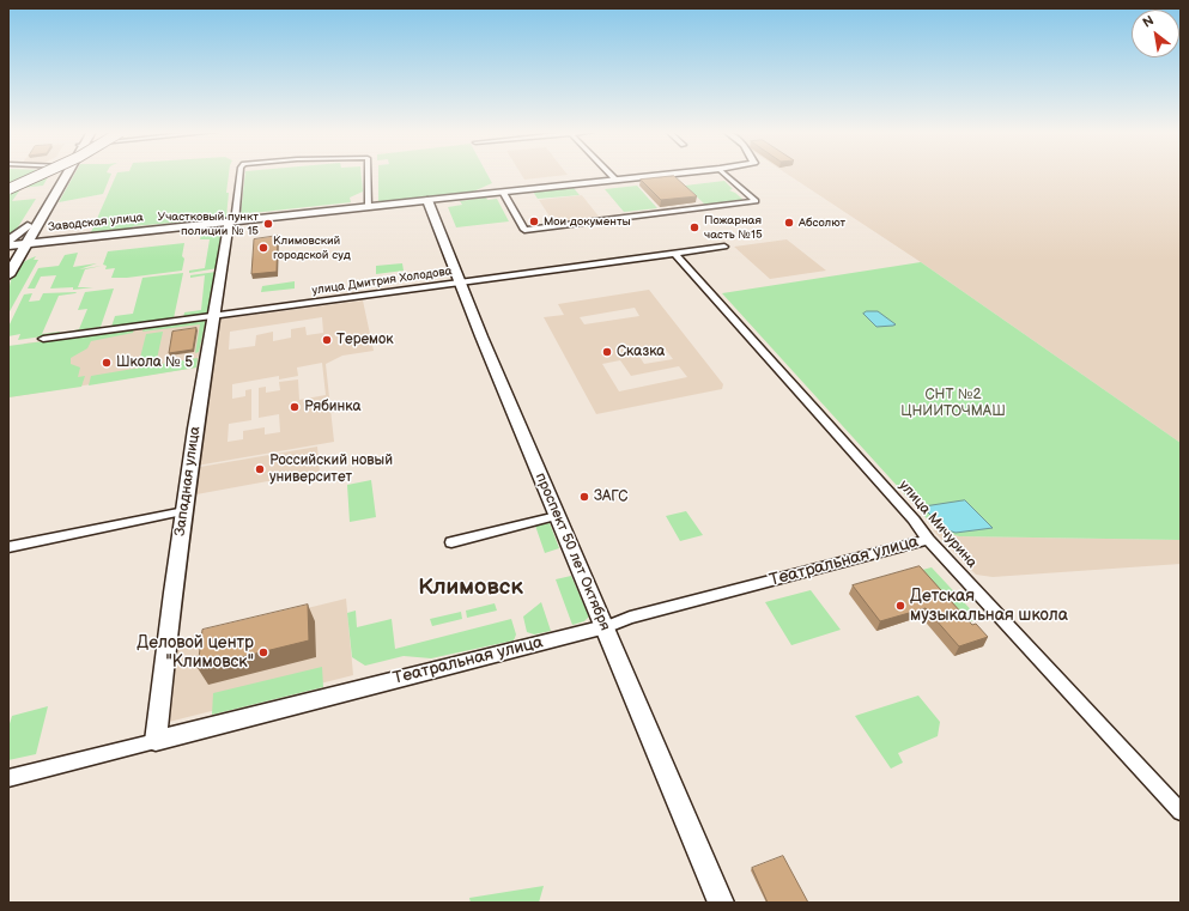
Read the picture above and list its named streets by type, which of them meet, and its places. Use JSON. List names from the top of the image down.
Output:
{
  "streets": {
    "main road": ["Заводская улица", "проспект 50 лет Октября"],
    "street": [
      "улица Дмитрия Холодова",
      "Западная улица",
      "улица Мичурина",
      "Театральная улица"
    ]
  },
  "crossings": [
    ["Заводская улица", "Западная улица"],
    ["Заводская улица", "проспект 50 лет Октября"],
    ["улица Дмитрия Холодова", "Западная улица"],
    ["улица Дмитрия Холодова", "улица Мичурина"],
    ["улица Дмитрия Холодова", "проспект 50 лет Октября"],
    ["Западная улица", "Театральная улица"],
    ["улица Мичурина", "Театральная улица"],
    ["проспект 50 лет Октября", "Театральная улица"]
  ],
  "districts": ["Климовск"],
  "parks": ["СНТ №2 ЦНИИТОЧМАШ"],
  "places": [
    "Мои документы",
    "Абсолют",
    "Участковый пункт полиции № 15",
    "Пожарная часть №15",
    "Климовский городской суд",
    "Теремок",
    "Сказка",
    "Школа № 5",
    "Рябинка",
    "Российский новый университет",
    "ЗАГС",
    "Детская музыкальная школа",
    "Деловой центр \"Климовск\""
  ],
  "north": "top left"
}
